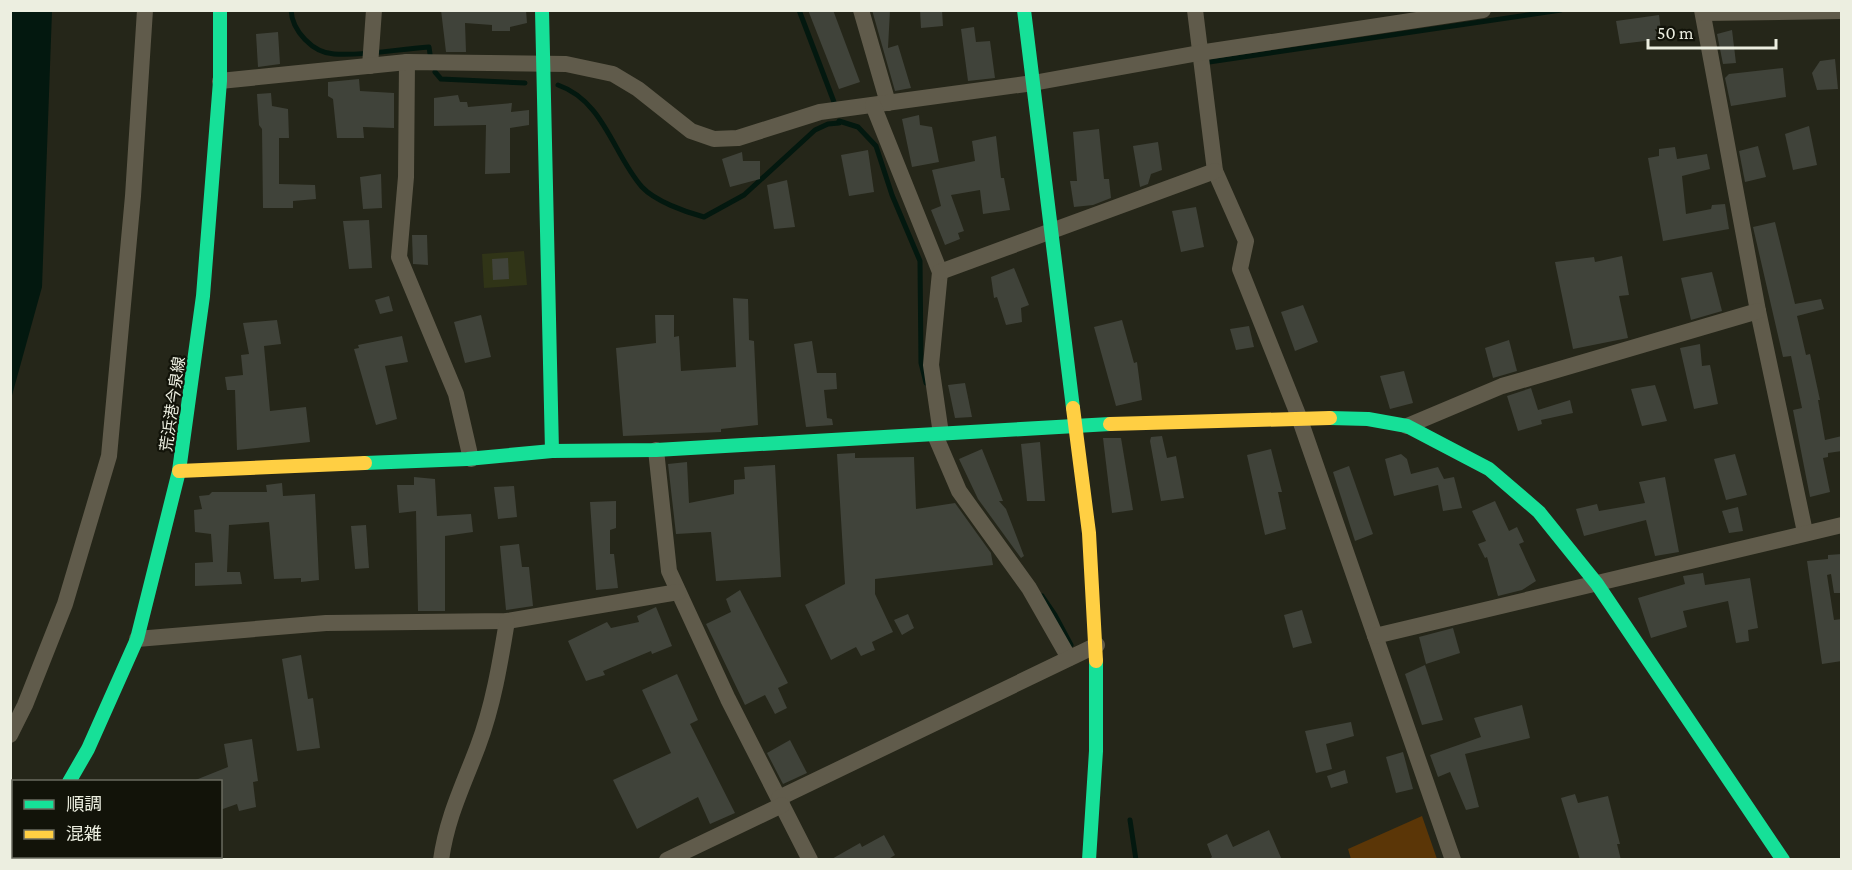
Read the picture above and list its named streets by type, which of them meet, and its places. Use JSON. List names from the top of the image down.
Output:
{
  "streets": {
    "street": ["荒浜港今泉線"]
  },
  "legend": ["順調", "混雑"],
  "scale_bar": "50 m"
}
